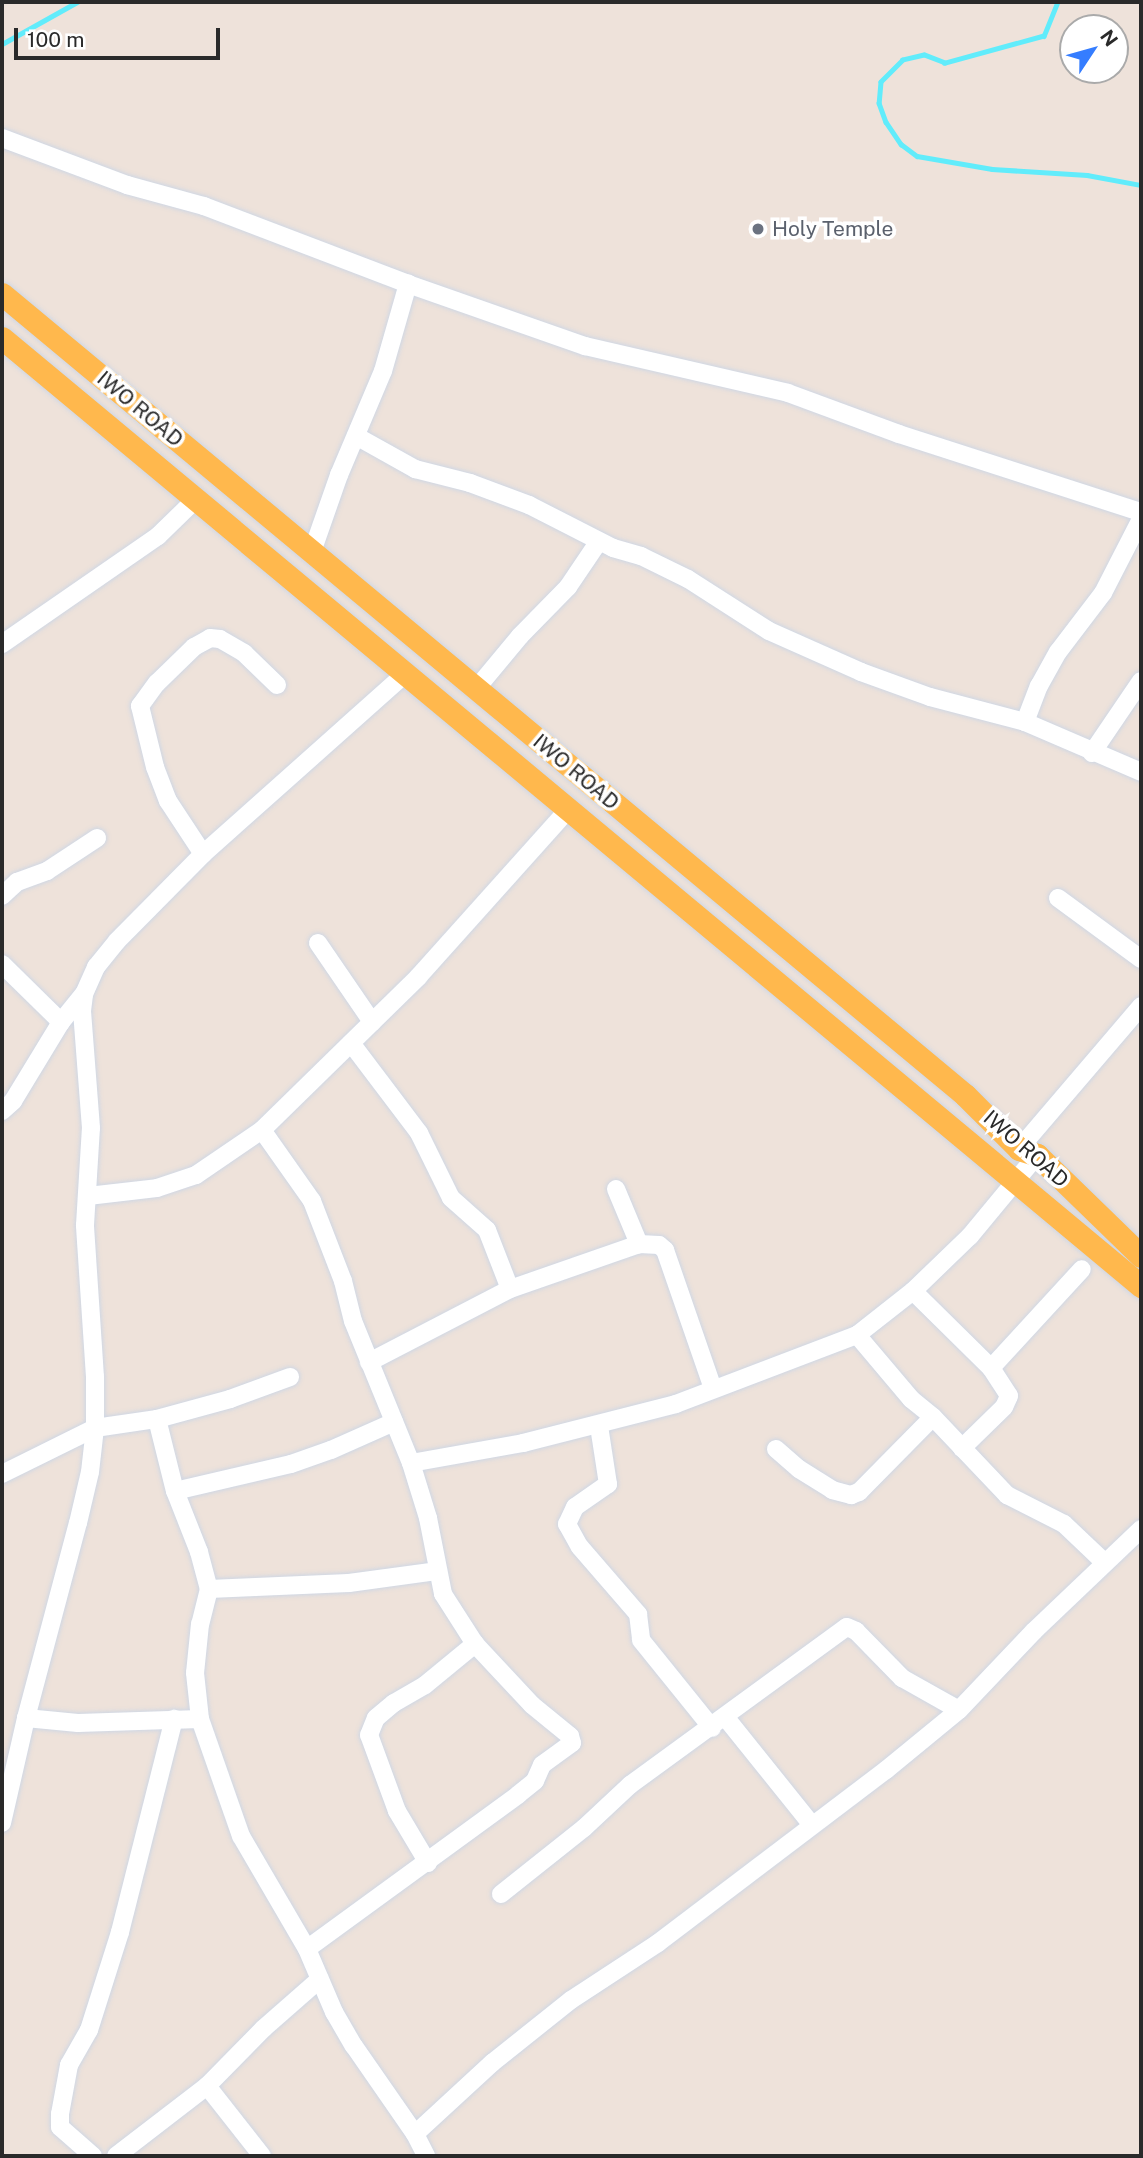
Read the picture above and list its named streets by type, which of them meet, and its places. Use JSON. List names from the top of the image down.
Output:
{
  "streets": {
    "main road": ["IWO ROAD"]
  },
  "places": ["Holy Temple"],
  "scale_bar": "100 m",
  "north": "top right"
}
